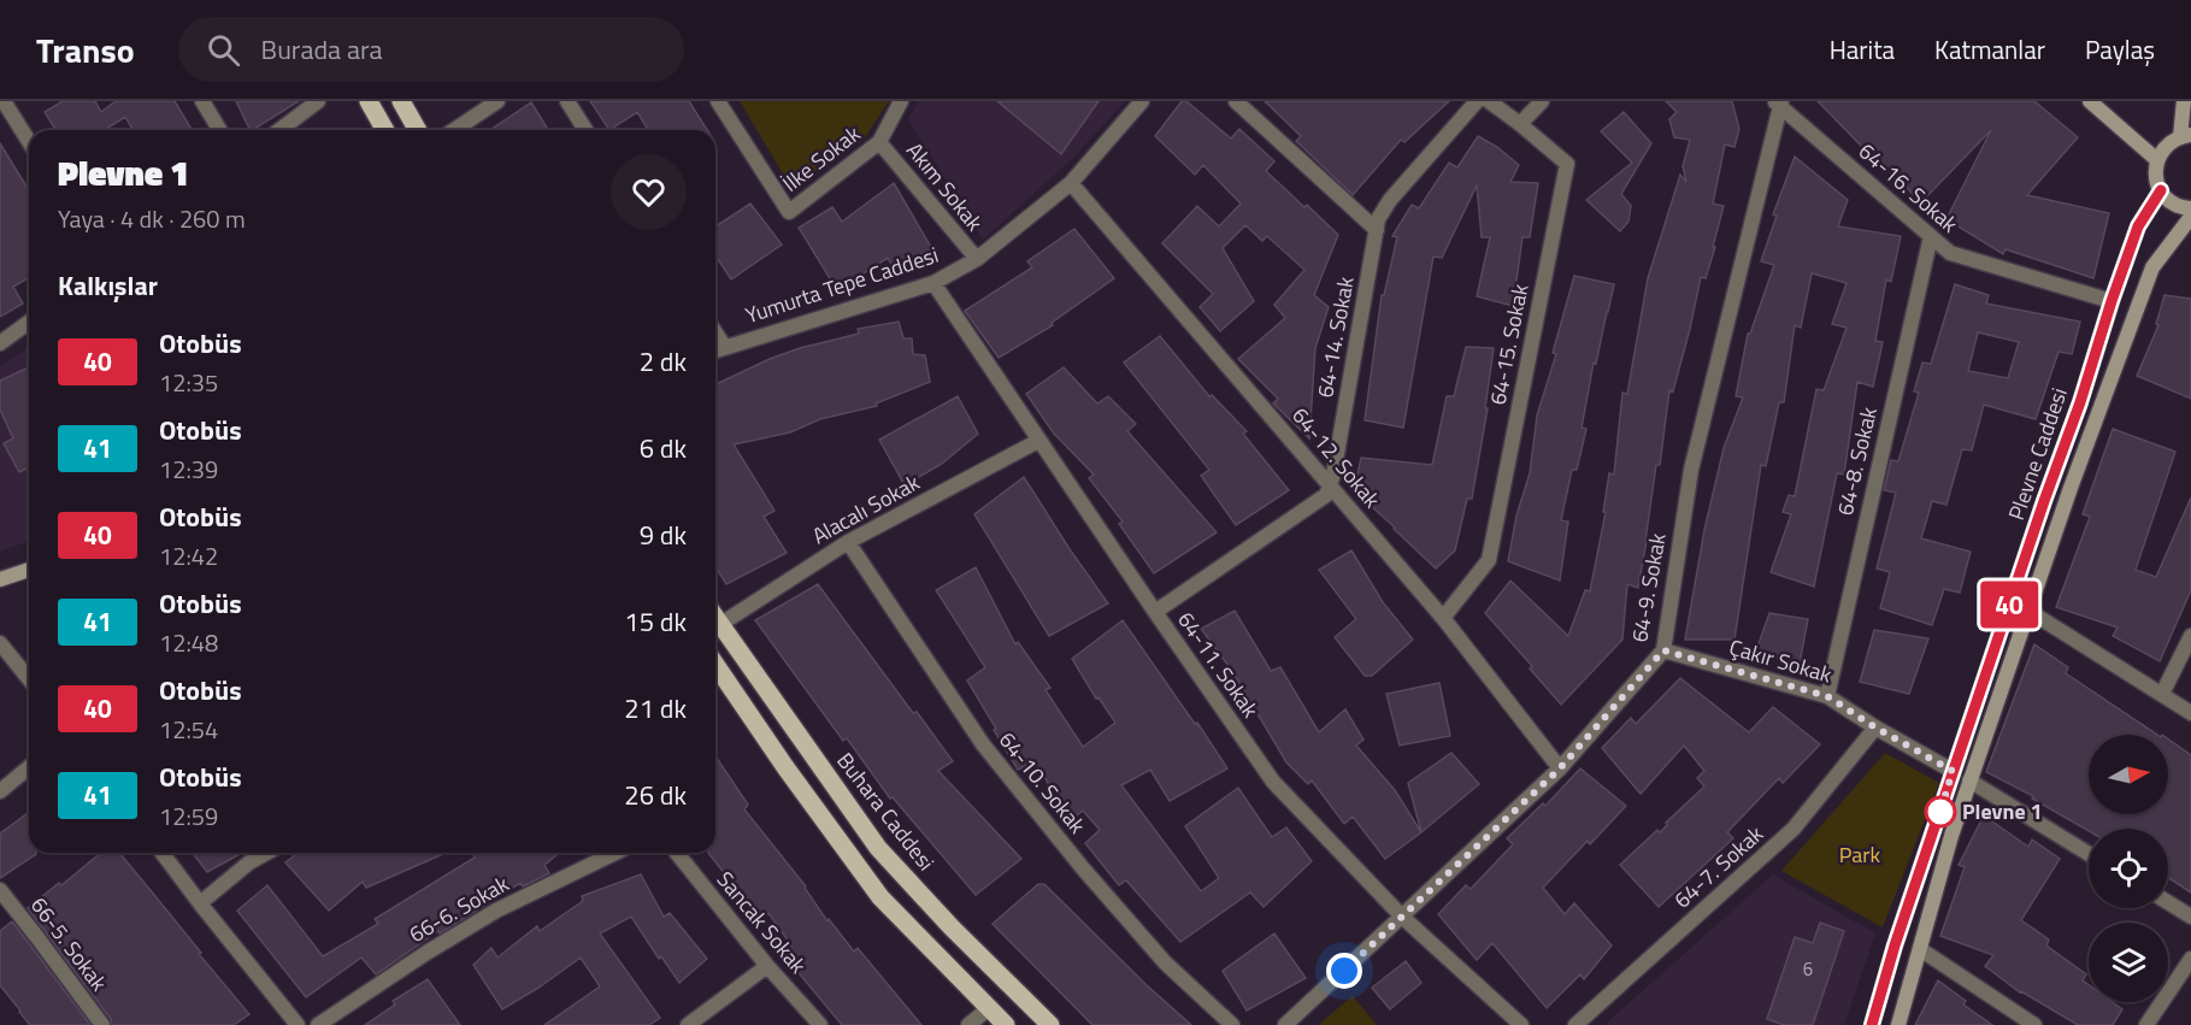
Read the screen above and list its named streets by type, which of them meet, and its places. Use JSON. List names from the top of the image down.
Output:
{
  "streets": {
    "main road": ["Buhara Caddesi"],
    "street": [
      "İlke Sokak",
      "Akım Sokak",
      "64-16. Sokak",
      "Yumurta Tepe Caddesi",
      "64-14. Sokak",
      "64-15. Sokak",
      "Plevne Caddesi",
      "64-12. Sokak",
      "64-8. Sokak",
      "Alacalı Sokak",
      "64-9. Sokak",
      "Çakır Sokak",
      "64-11. Sokak",
      "64-10. Sokak",
      "64-7. Sokak",
      "66-6. Sokak",
      "Sancak Sokak",
      "66-5. Sokak"
    ]
  },
  "crossings": [
    ["İlke Sokak", "Akım Sokak"],
    ["Akım Sokak", "Yumurta Tepe Caddesi"],
    ["64-16. Sokak", "Plevne Caddesi"],
    ["64-16. Sokak", "64-8. Sokak"],
    ["64-16. Sokak", "64-9. Sokak"],
    ["Yumurta Tepe Caddesi", "64-12. Sokak"],
    ["Yumurta Tepe Caddesi", "64-11. Sokak"],
    ["64-14. Sokak", "64-12. Sokak"],
    ["64-15. Sokak", "64-12. Sokak"],
    ["Plevne Caddesi", "Çakır Sokak"],
    ["64-12. Sokak", "64-9. Sokak"],
    ["64-8. Sokak", "Çakır Sokak"],
    ["Alacalı Sokak", "64-11. Sokak"],
    ["Alacalı Sokak", "64-10. Sokak"],
    ["Alacalı Sokak", "Buhara Caddesi"],
    ["64-9. Sokak", "Çakır Sokak"],
    ["64-9. Sokak", "64-11. Sokak"],
    ["Çakır Sokak", "64-7. Sokak"]
  ],
  "parks": ["Park"],
  "places": ["Plevne 1"],
  "lines": ["bus line 40"],
  "house_numbers": ["6"],
  "north": "right",
  "page": {
    "header": "Transo",
    "search": "Burada ara",
    "nav": ["Harita", "Katmanlar", "Paylaş"],
    "on_map": "40",
    "heading": [
      ["Plevne 1", "Yaya · 4 dk · 260 m"],
      "Kalkışlar"
    ],
    "list": [
      {
        "mark": "40",
        "name": "Otobüs",
        "note": "12:35",
        "value": "2 dk"
      },
      {
        "mark": "41",
        "name": "Otobüs",
        "note": "12:39",
        "value": "6 dk"
      },
      {
        "mark": "40",
        "name": "Otobüs",
        "note": "12:42",
        "value": "9 dk"
      },
      {
        "mark": "41",
        "name": "Otobüs",
        "note": "12:48",
        "value": "15 dk"
      },
      {
        "mark": "40",
        "name": "Otobüs",
        "note": "12:54",
        "value": "21 dk"
      },
      {
        "mark": "41",
        "name": "Otobüs",
        "note": "12:59",
        "value": "26 dk"
      }
    ]
  }
}
